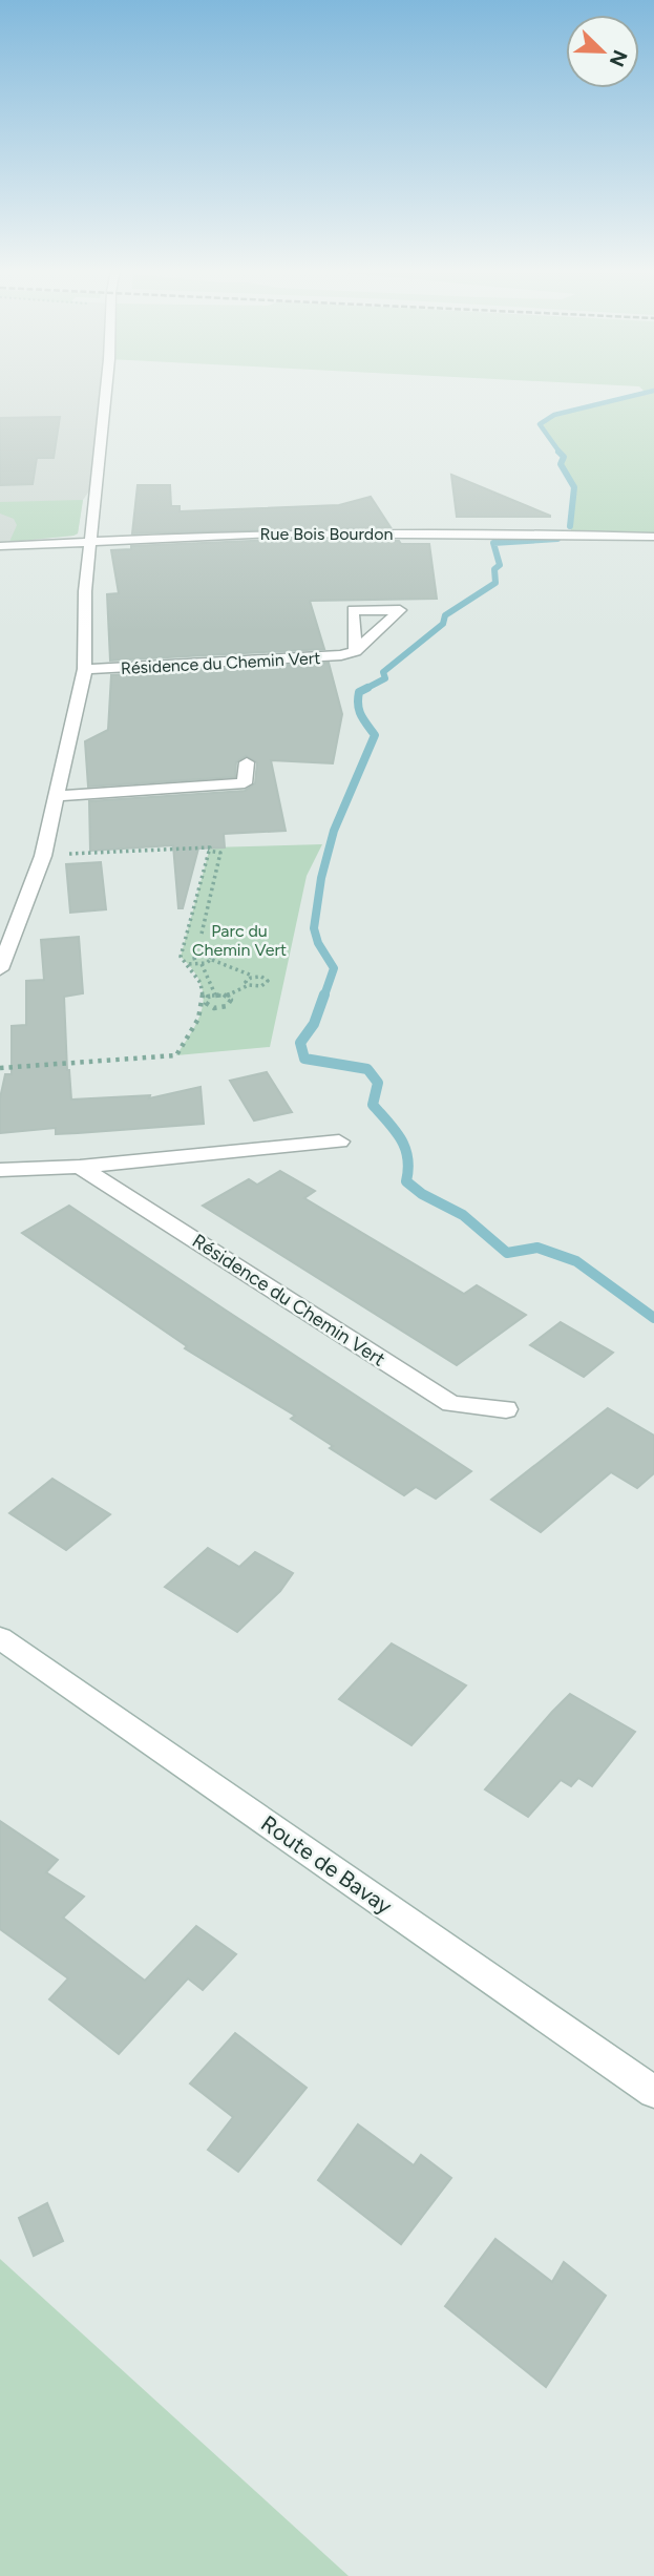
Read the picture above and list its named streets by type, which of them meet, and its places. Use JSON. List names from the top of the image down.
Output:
{
  "streets": {
    "street": ["Rue Bois Bourdon", "Résidence du Chemin Vert", "Route de Bavay"]
  },
  "parks": ["Parc du Chemin Vert"],
  "north": "bottom right"
}
